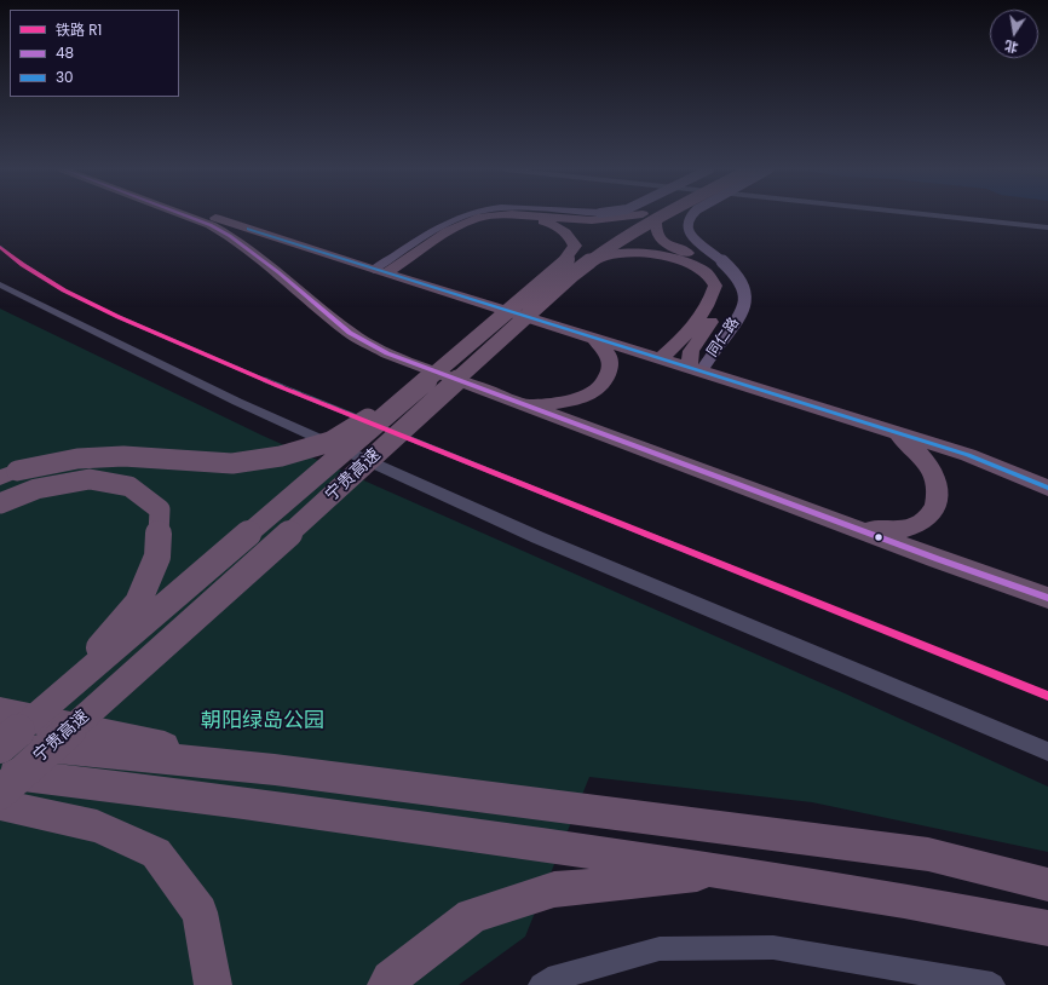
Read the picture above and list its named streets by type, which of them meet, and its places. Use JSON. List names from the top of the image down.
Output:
{
  "streets": {
    "highway": ["宁贵高速"],
    "main road": ["同仁路"]
  },
  "parks": ["朝阳绿岛公园"],
  "lines": ["transit line 48", "transit line 30", "rail line R1"],
  "legend": ["铁路 R1", "48", "30"],
  "north": "bottom"
}
